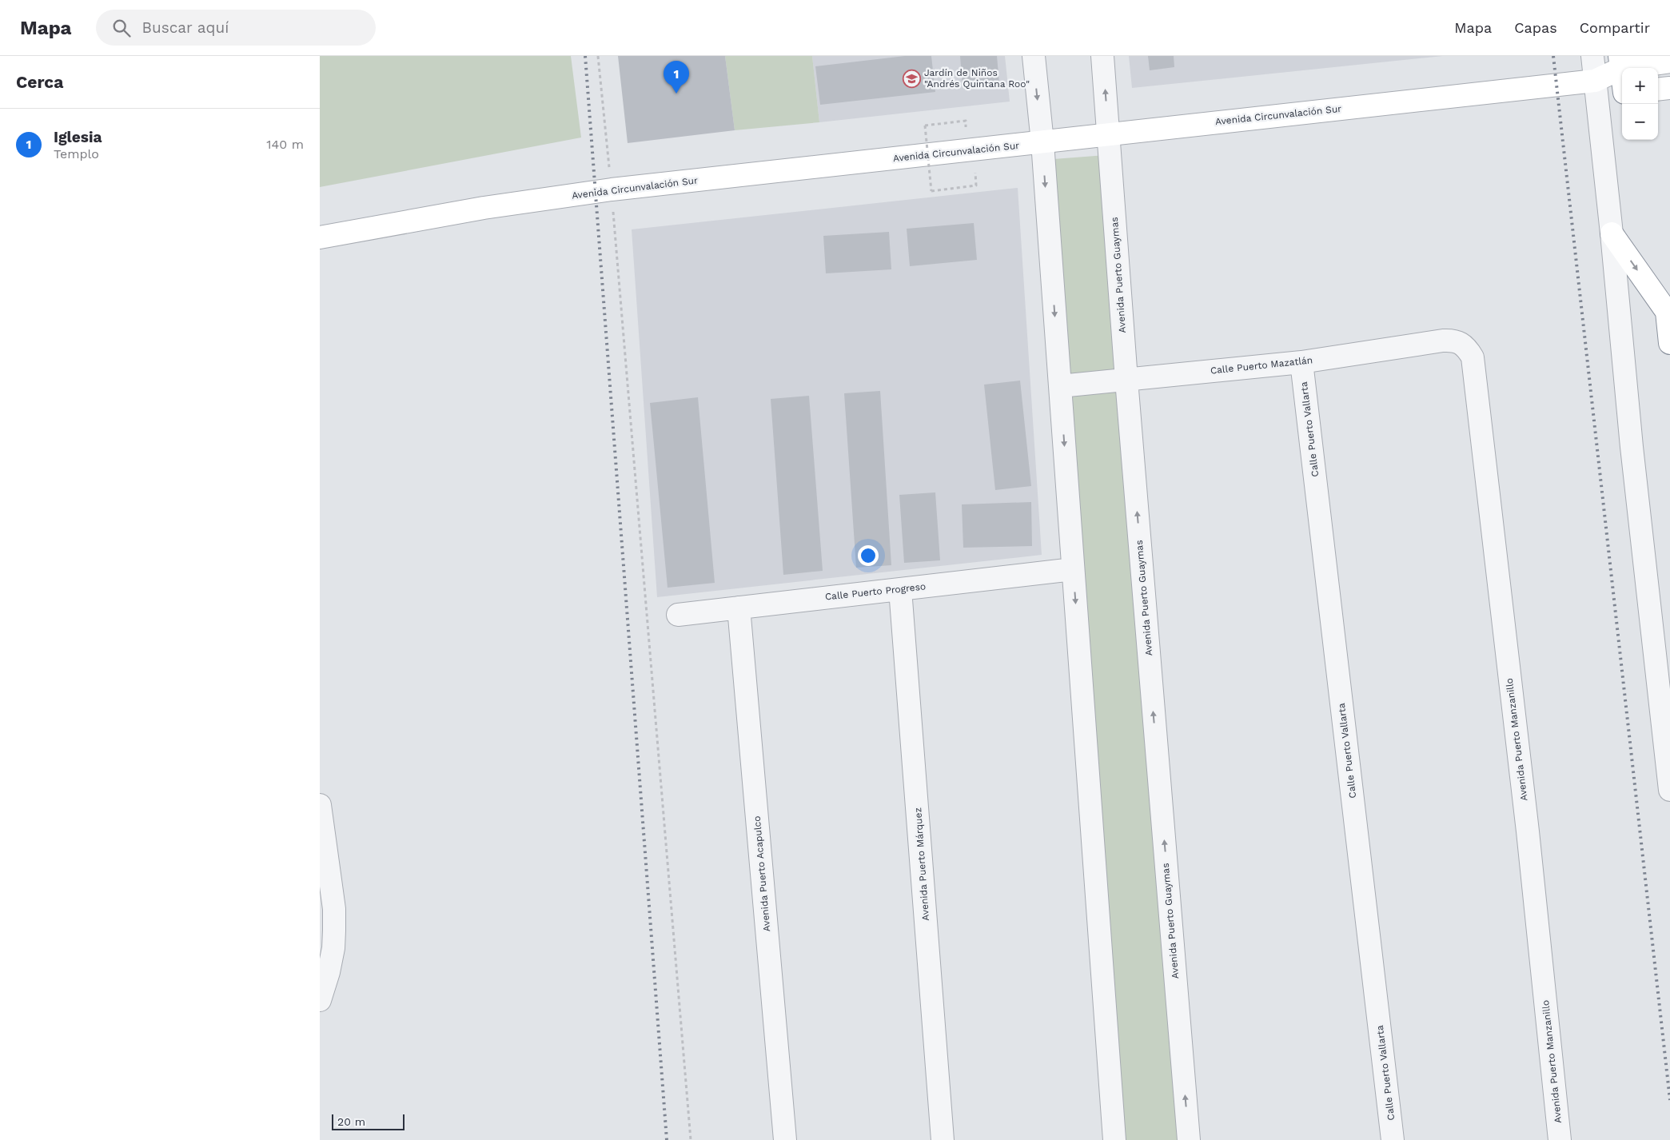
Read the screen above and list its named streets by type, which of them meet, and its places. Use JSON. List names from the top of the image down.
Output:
{
  "streets": {
    "main road": ["Avenida Circunvalación Sur"],
    "street": [
      "Avenida Puerto Guaymas",
      "Calle Puerto Mazatlán",
      "Calle Puerto Vallarta",
      "Calle Puerto Progreso",
      "Avenida Puerto Manzanillo",
      "Avenida Puerto Márquez",
      "Avenida Puerto Acapulco"
    ]
  },
  "crossings": [
    ["Avenida Circunvalación Sur", "Avenida Puerto Guaymas"],
    ["Avenida Puerto Guaymas", "Calle Puerto Mazatlán"],
    ["Calle Puerto Mazatlán", "Calle Puerto Vallarta"],
    ["Calle Puerto Mazatlán", "Avenida Puerto Manzanillo"],
    ["Calle Puerto Progreso", "Avenida Puerto Márquez"],
    ["Calle Puerto Progreso", "Avenida Puerto Acapulco"]
  ],
  "places": {
    "school or university": ["Jardín de Niños \"Andrés Quintana Roo\""]
  },
  "scale_bar": "20 m",
  "page": {
    "header": "Mapa",
    "search": "Buscar aquí",
    "nav": ["Mapa", "Capas", "Compartir"],
    "heading": "Cerca",
    "pins": "1",
    "map_buttons": ["+", "−"],
    "list": [
      {
        "mark": "1",
        "name": "Iglesia",
        "note": "Templo",
        "value": "140 m"
      }
    ],
    "scale": "20 m"
  }
}
